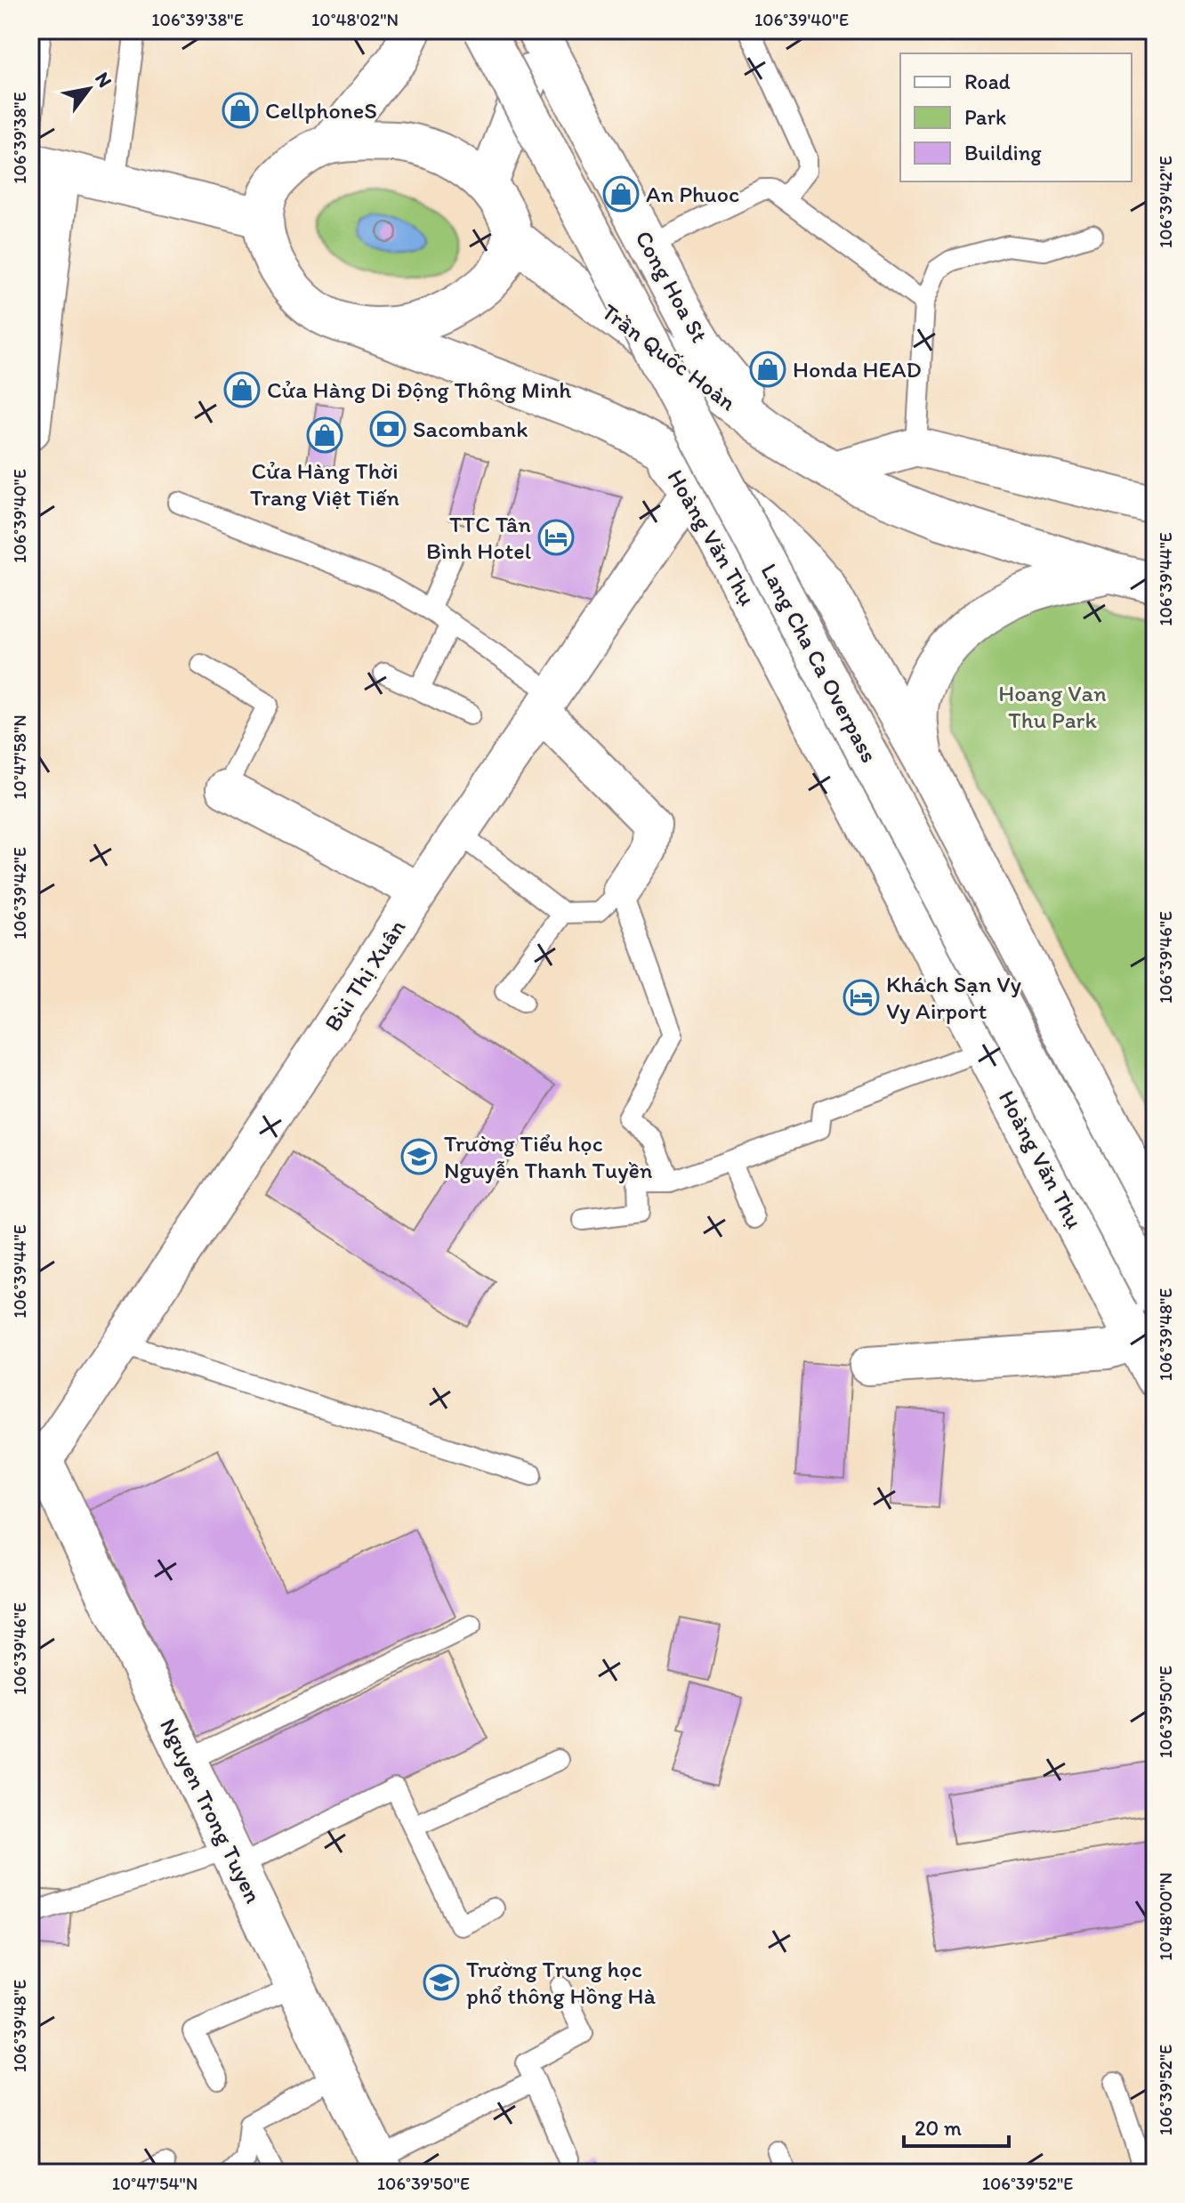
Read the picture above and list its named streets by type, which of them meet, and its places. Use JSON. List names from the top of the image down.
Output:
{
  "streets": {
    "main road": [
      "Cong Hoa St",
      "Trần Quốc Hoàn",
      "Hoàng Văn Thụ",
      "Lang Cha Ca Overpass",
      "Nguyen Trong Tuyen"
    ],
    "street": ["Bùi Thị Xuân"]
  },
  "crossings": [
    ["Cong Hoa St", "Trần Quốc Hoàn"],
    ["Hoàng Văn Thụ", "Bùi Thị Xuân"],
    ["Bùi Thị Xuân", "Nguyen Trong Tuyen"]
  ],
  "parks": ["Hoang Van Thu Park"],
  "places": {
    "shop": [
      "CellphoneS",
      "An Phuoc",
      "Honda HEAD",
      "Cửa Hàng Di Động Thông Minh",
      "Cửa Hàng Thời Trang Việt Tiến"
    ],
    "bank": ["Sacombank"],
    "hotel": ["TTC Tân Bình Hotel", "Khách Sạn Vy Vy Airport"],
    "school or university": ["Trường Tiểu học Nguyễn Thanh Tuyền", "Trường Trung học phổ thông Hồng Hà"]
  },
  "legend": ["Road", "Park", "Building"],
  "scale_bar": "20 m",
  "north": "top right",
  "coordinates": [
    "106°39'38\"E",
    "10°48'02\"N",
    "106°39'40\"E",
    "106°39'42\"E",
    "106°39'44\"E",
    "10°47'58\"N",
    "106°39'46\"E",
    "106°39'48\"E",
    "106°39'50\"E",
    "10°48'00\"N",
    "106°39'52\"E",
    "10°47'54\"N"
  ]
}
